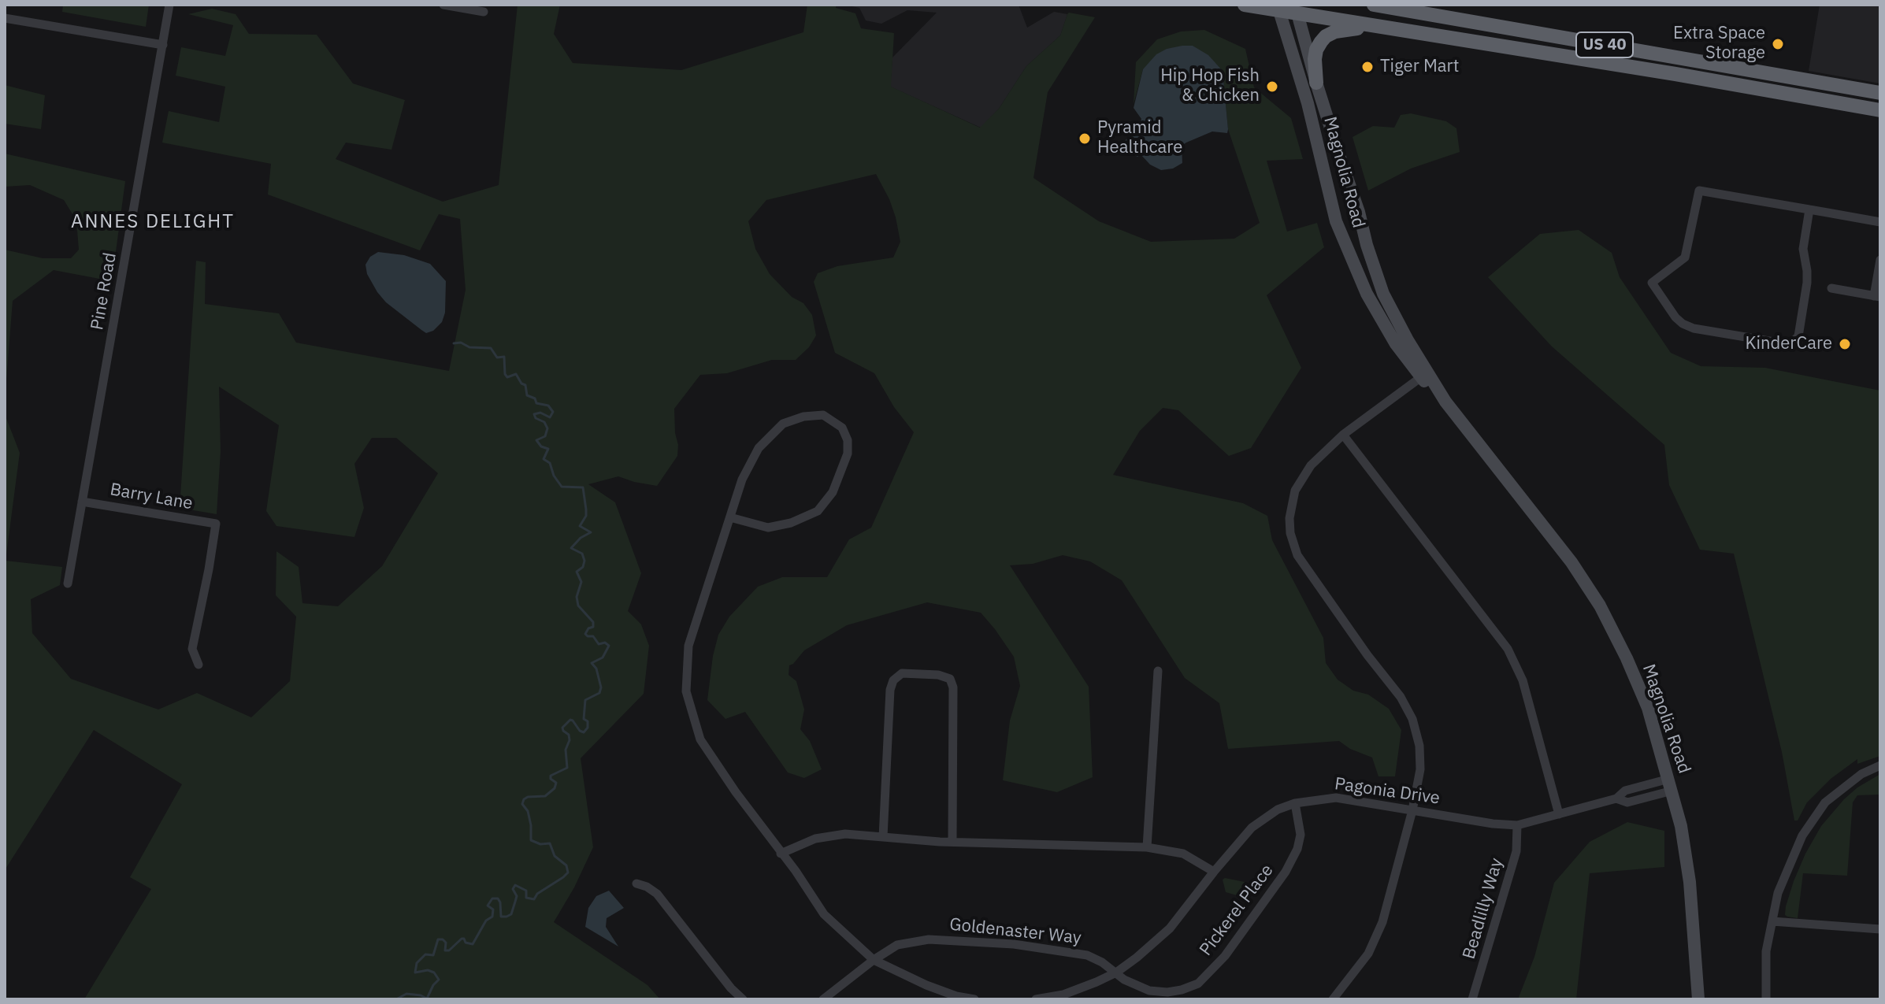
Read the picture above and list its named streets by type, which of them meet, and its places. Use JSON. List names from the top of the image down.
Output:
{
  "streets": {
    "highway": ["US 40"],
    "main road": ["Magnolia Road"],
    "street": [
      "Pine Road",
      "Barry Lane",
      "Pagonia Drive",
      "Beadlilly Way",
      "Pickerel Place",
      "Goldenaster Way"
    ]
  },
  "crossings": [
    ["US 40", "Magnolia Road"],
    ["Magnolia Road", "Pagonia Drive"],
    ["Pine Road", "Barry Lane"],
    ["Pagonia Drive", "Beadlilly Way"],
    ["Pagonia Drive", "Pickerel Place"],
    ["Pagonia Drive", "Goldenaster Way"],
    ["Pickerel Place", "Goldenaster Way"]
  ],
  "districts": ["ANNES DELIGHT"],
  "places": [
    "Extra Space Storage",
    "Tiger Mart",
    "Hip Hop Fish & Chicken",
    "Pyramid Healthcare",
    "KinderCare"
  ]
}
